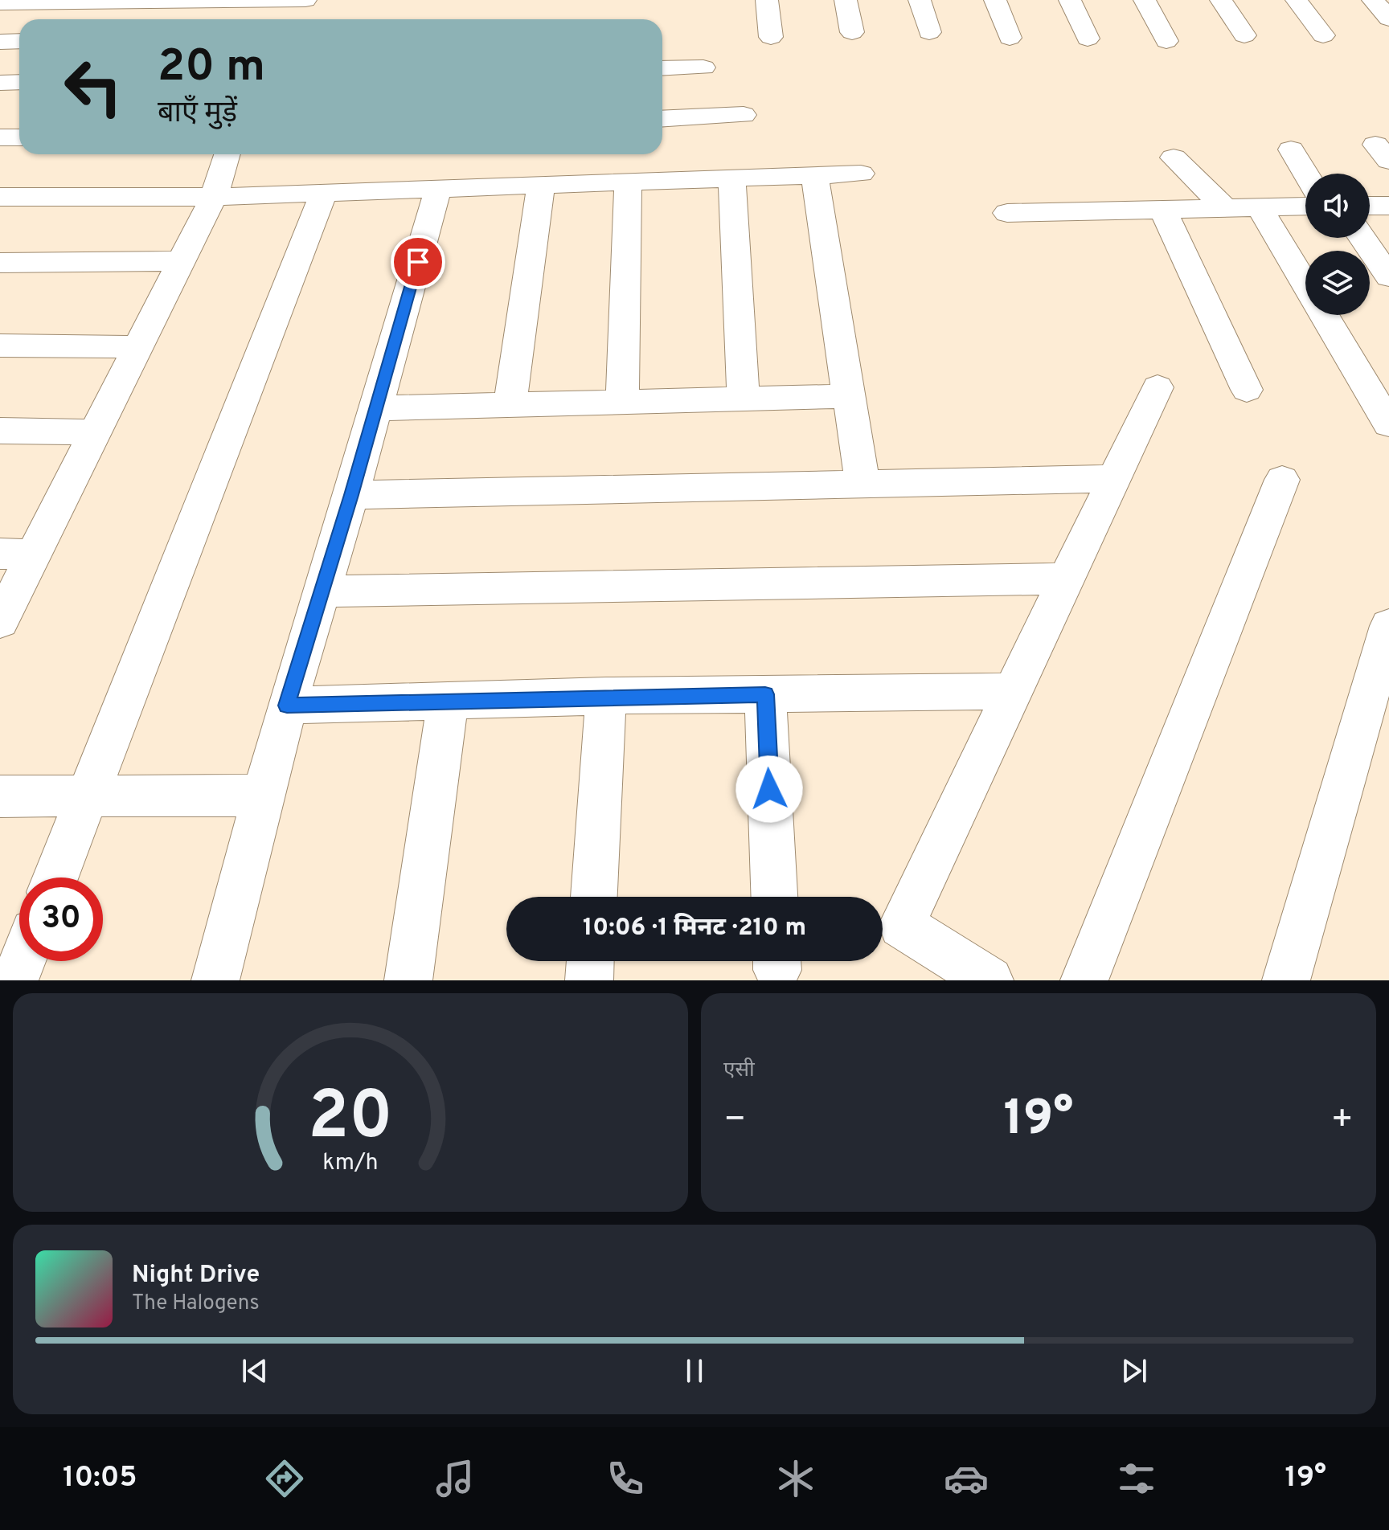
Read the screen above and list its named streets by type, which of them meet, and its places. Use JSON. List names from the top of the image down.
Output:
{
  "page": {
    "turn": ["20 m", "बाएँ मुड़ें"],
    "limit": "30",
    "trip": "10:06 · 1 मिनट · 210 m",
    "tile": "एसी",
    "heat": ["−", "19°", "+"],
    "song": ["Night Drive", "The Halogens"],
    "tabs": ["10:05", "19°"],
    "gauge": ["20", "km/h"]
  }
}
